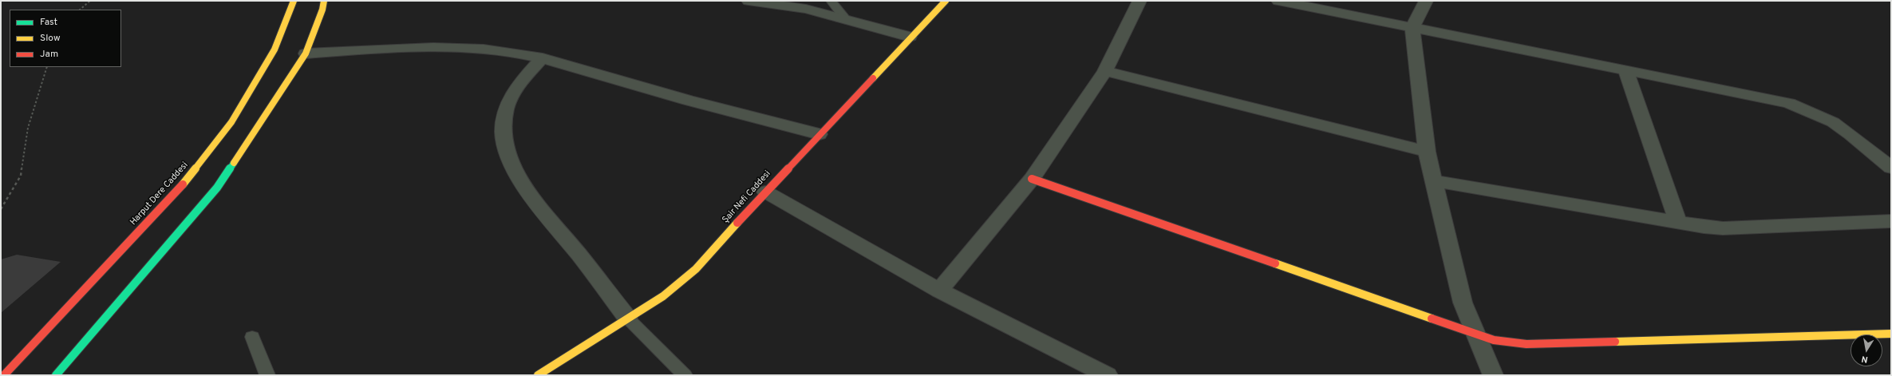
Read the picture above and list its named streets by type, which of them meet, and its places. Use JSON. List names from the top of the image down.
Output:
{
  "streets": {
    "street": ["Harput Dere Caddesi", "Şair Nefi Caddesi"]
  },
  "legend": ["Fast", "Slow", "Jam"],
  "north": "bottom"
}
